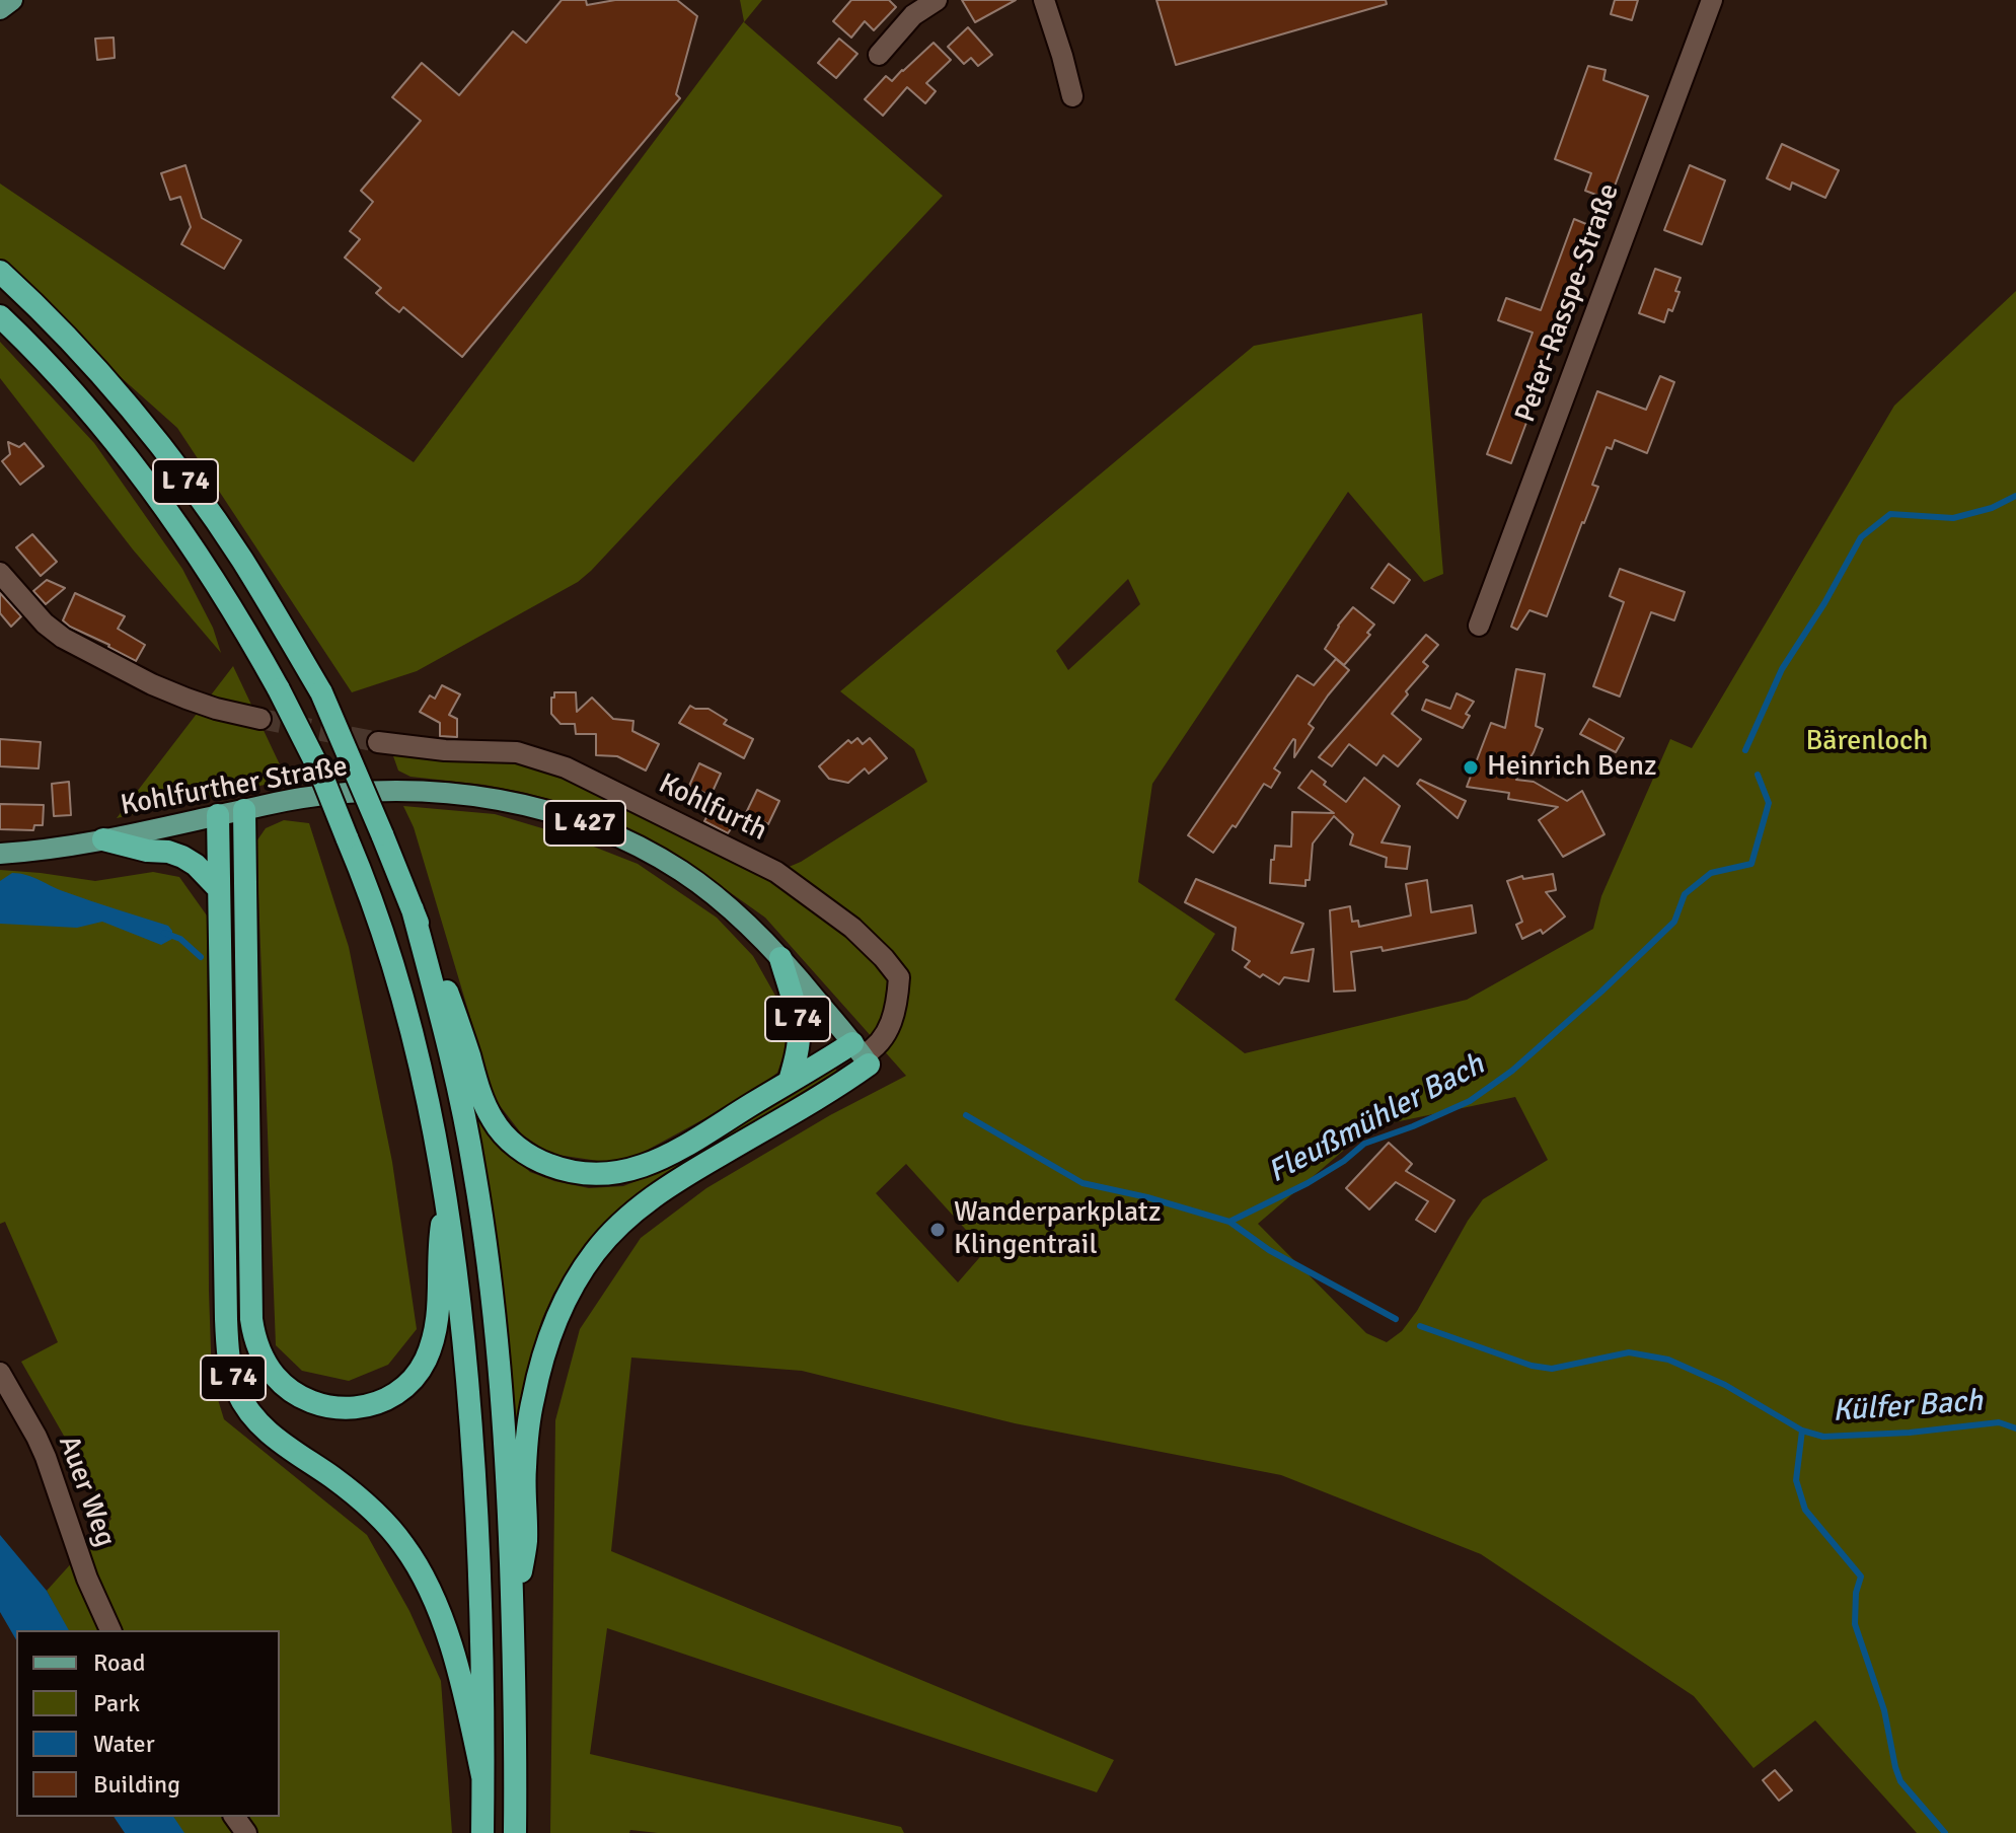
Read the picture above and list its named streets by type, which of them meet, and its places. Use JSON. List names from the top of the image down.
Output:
{
  "streets": {
    "highway": ["L 74"],
    "main road": ["Kohlfurther Straße", "L 427"],
    "street": ["Peter-Rasspe-Straße", "Kohlfurth", "Auer Weg"]
  },
  "crossings": [
    ["L 74", "Kohlfurther Straße"],
    ["L 74", "Kohlfurth"],
    ["Kohlfurther Straße", "Kohlfurth"]
  ],
  "water": ["Fleußmühler Bach", "Külfer Bach"],
  "parks": ["Bärenloch"],
  "places": ["Heinrich Benz", "Wanderparkplatz Klingentrail"],
  "legend": [
    "Road",
    "Park",
    "Water",
    "Building"
  ]
}
